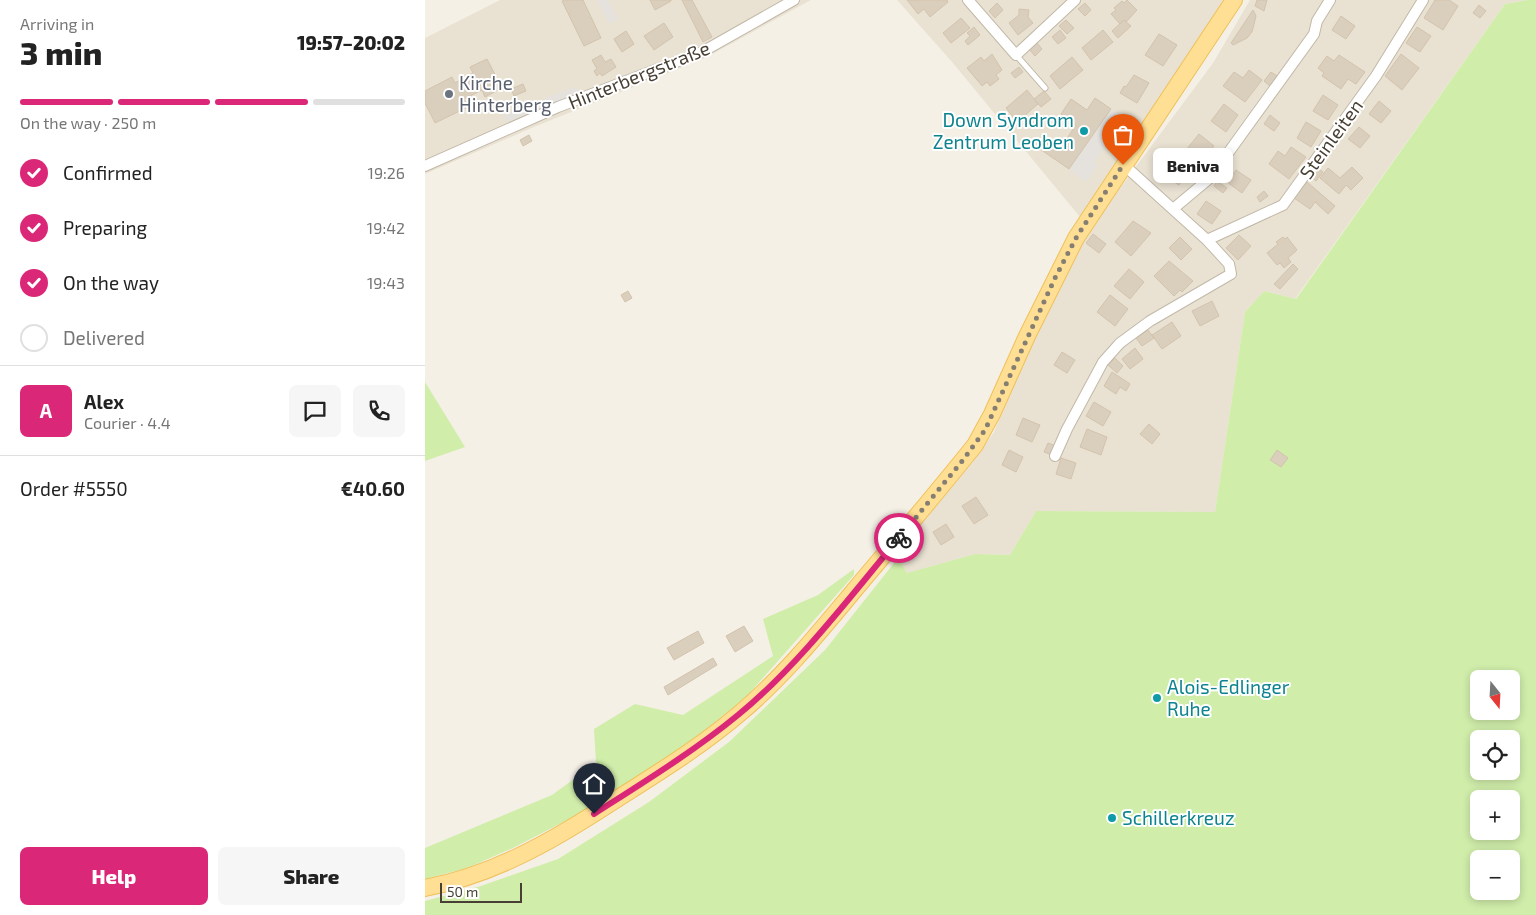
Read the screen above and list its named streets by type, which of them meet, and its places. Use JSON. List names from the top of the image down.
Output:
{
  "streets": {
    "street": ["Hinterbergstraße", "Steinleiten"]
  },
  "places": [
    "Kirche Hinterberg",
    "Down Syndrom Zentrum Leoben",
    "Beniva",
    "Alois-Edlinger Ruhe",
    "Schillerkreuz"
  ],
  "scale_bar": "50 m",
  "north": "bottom",
  "page": {
    "heading": ["3 min", "Arriving in", "19:57–20:02"],
    "panel": [
      "Alex",
      "Courier · 4.4",
      "Order #5550",
      "€40.60"
    ],
    "bar": "On the way · 250 m",
    "list": [
      ["Confirmed", "19:26"],
      ["Preparing", "19:42"],
      ["On the way", "19:43"],
      "Delivered"
    ],
    "bubble": "Beniva",
    "round": "A",
    "map_buttons": ["+", "−"],
    "buttons": ["Help", "Share"],
    "scale": "50 m"
  }
}
